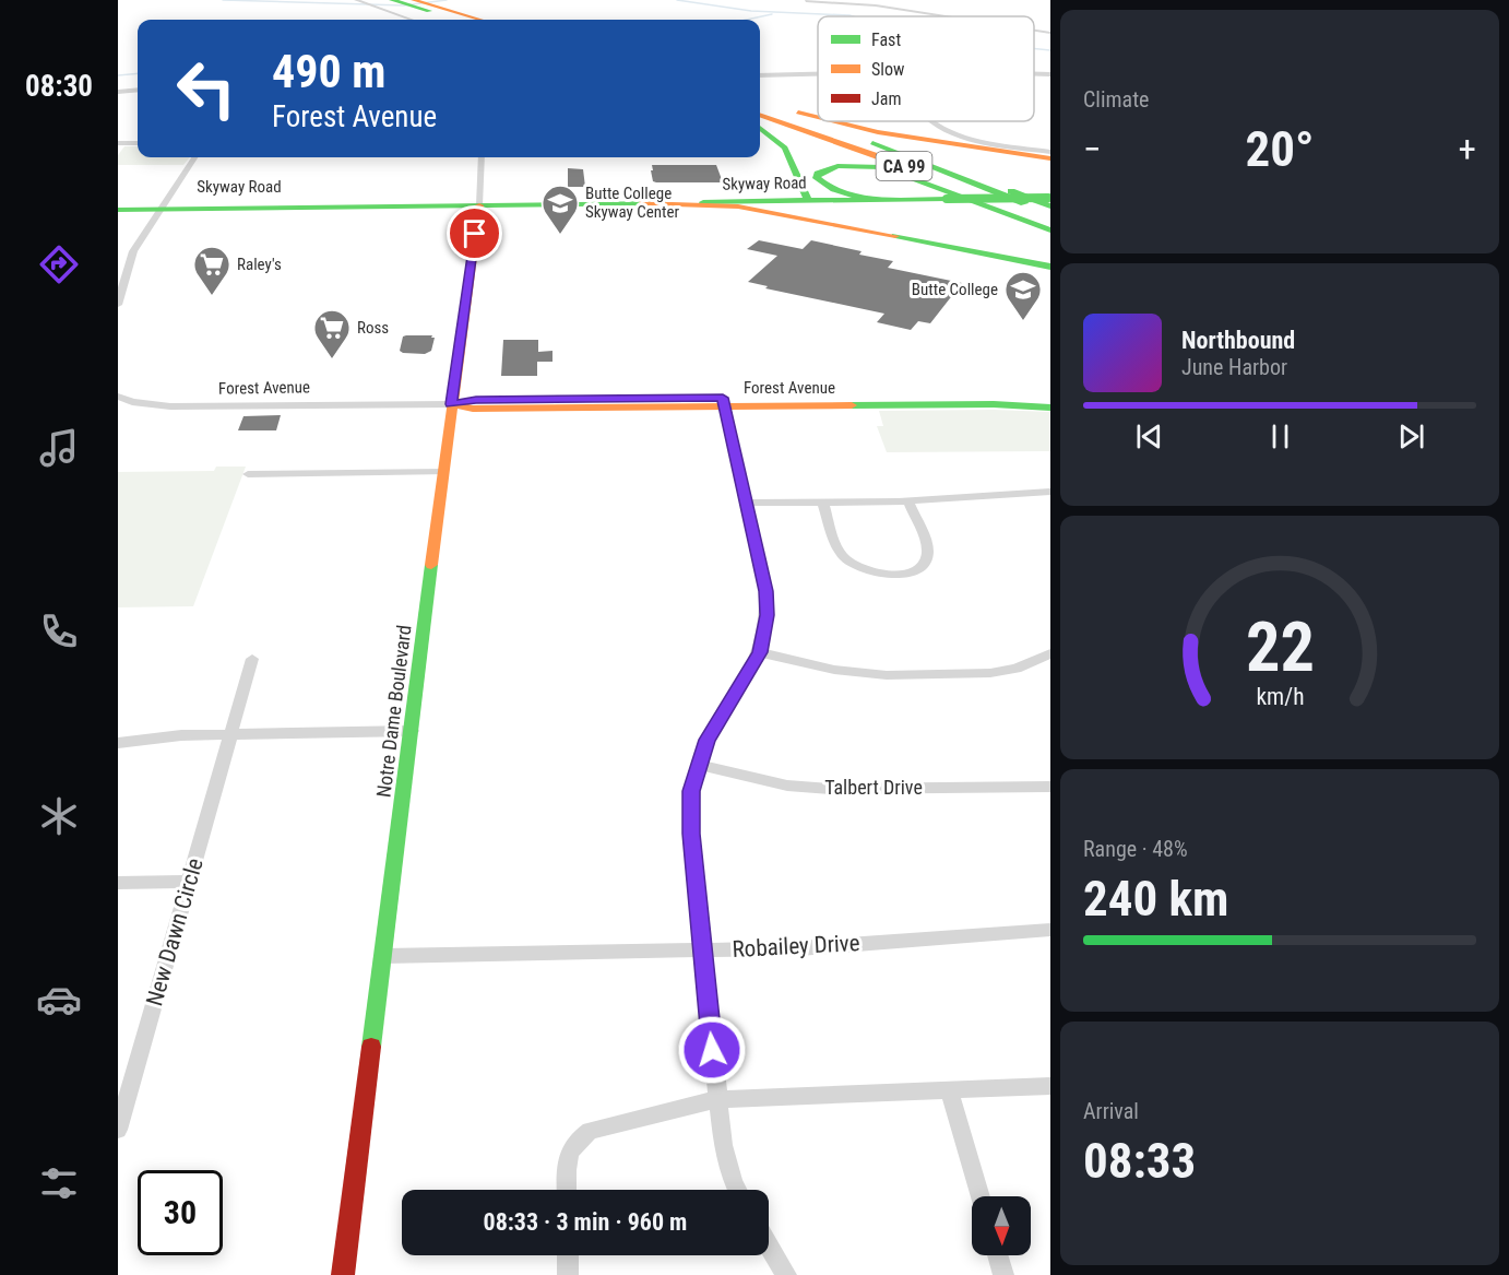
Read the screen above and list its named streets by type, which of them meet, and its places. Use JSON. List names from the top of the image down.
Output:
{
  "streets": {
    "main road": [
      "CA 99",
      "Skyway Road",
      "Forest Avenue",
      "Notre Dame Boulevard"
    ],
    "street": ["Talbert Drive", "New Dawn Circle", "Robailey Drive"]
  },
  "crossings": [
    ["Skyway Road", "Notre Dame Boulevard"],
    ["Forest Avenue", "Notre Dame Boulevard"],
    ["Notre Dame Boulevard", "Robailey Drive"]
  ],
  "places": {
    "school or university": ["Butte College Skyway Center", "Butte College"],
    "supermarket": ["Raley's", "Ross"]
  },
  "legend": ["Fast", "Slow", "Jam"],
  "north": "bottom",
  "page": {
    "tabs": "08:30",
    "tile": [
      "Climate",
      ["Range · 48%", "240 km"],
      ["Arrival", "08:33"]
    ],
    "turn": ["490 m", "Forest Avenue"],
    "heat": ["−", "20°", "+"],
    "song": ["Northbound", "June Harbor"],
    "limit": "30",
    "trip": "08:33 · 3 min · 960 m",
    "gauge": ["22", "km/h"]
  }
}
